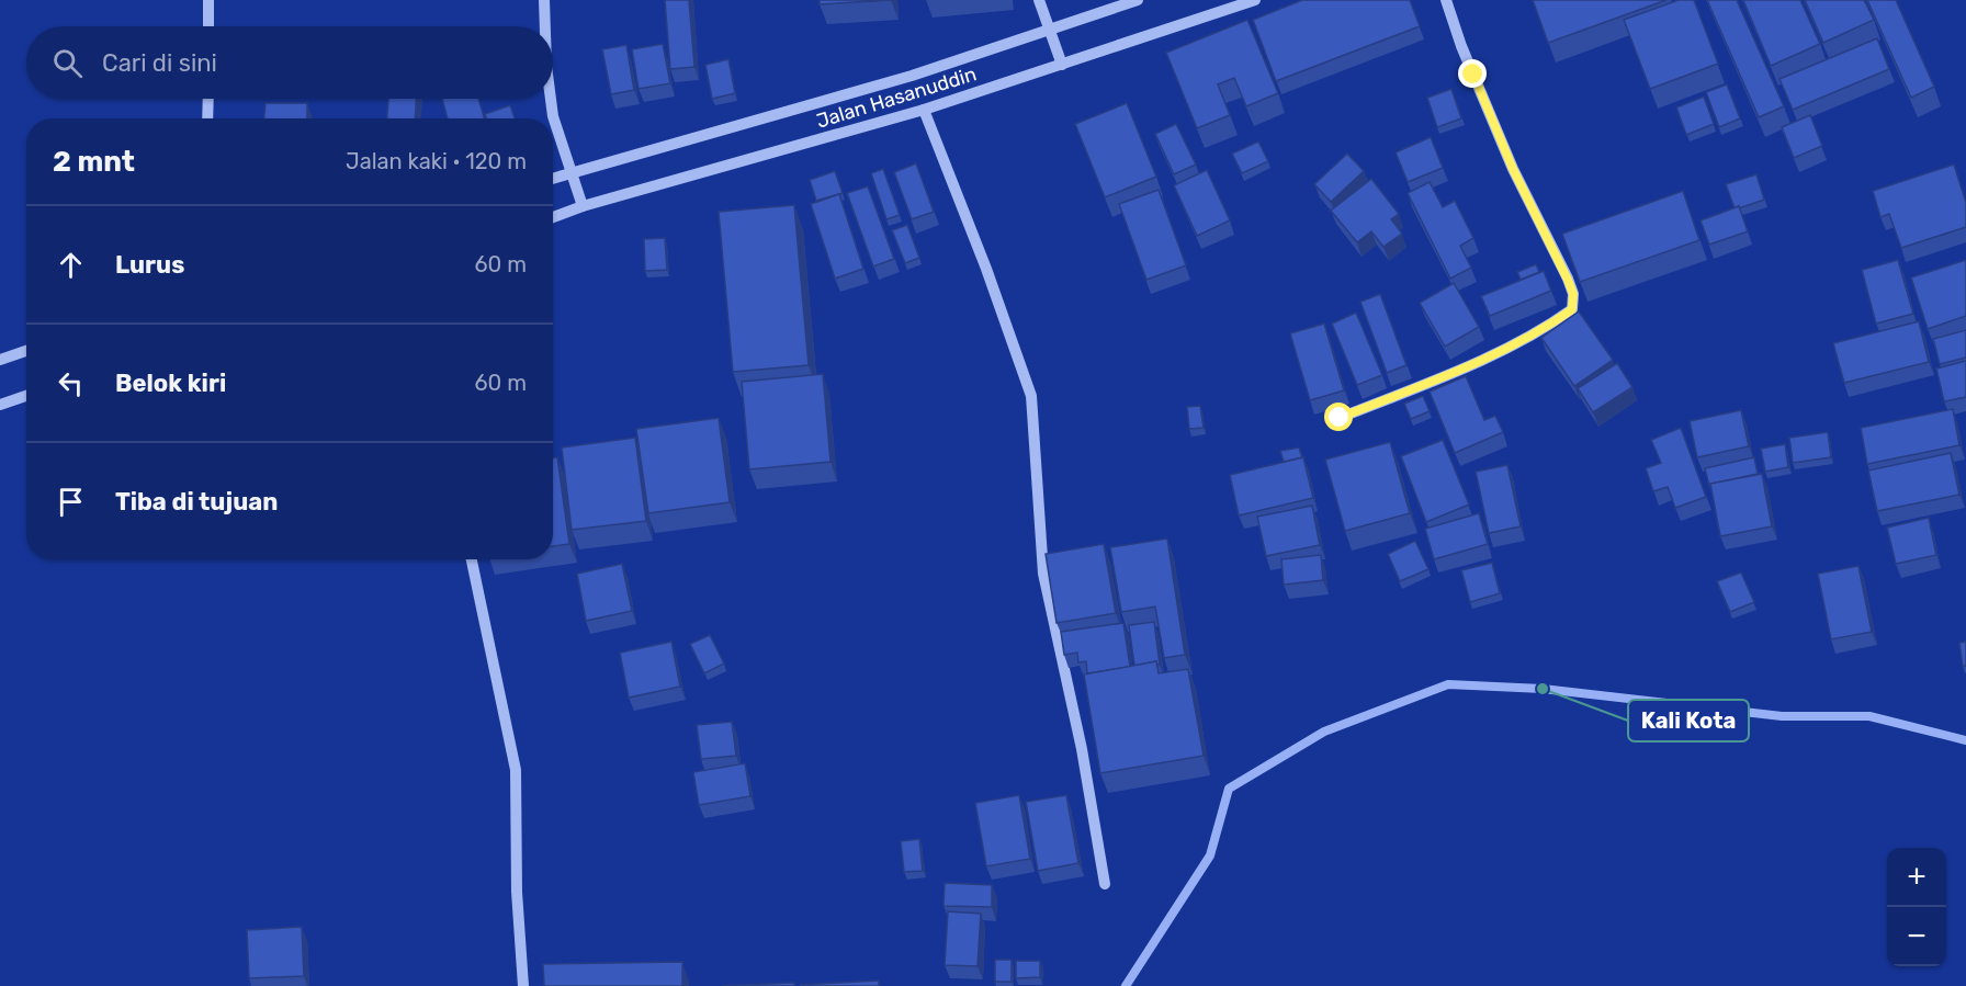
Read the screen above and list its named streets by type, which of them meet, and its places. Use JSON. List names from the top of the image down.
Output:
{
  "streets": {
    "street": ["Jalan Hasanuddin"]
  },
  "places": ["Kali Kota"],
  "page": {
    "search": "Cari di sini",
    "heading": ["2 mnt", "Jalan kaki · 120 m"],
    "list": [
      ["Lurus", "60 m"],
      ["Belok kiri", "60 m"],
      "Tiba di tujuan"
    ],
    "map_buttons": ["+", "−"]
  }
}
